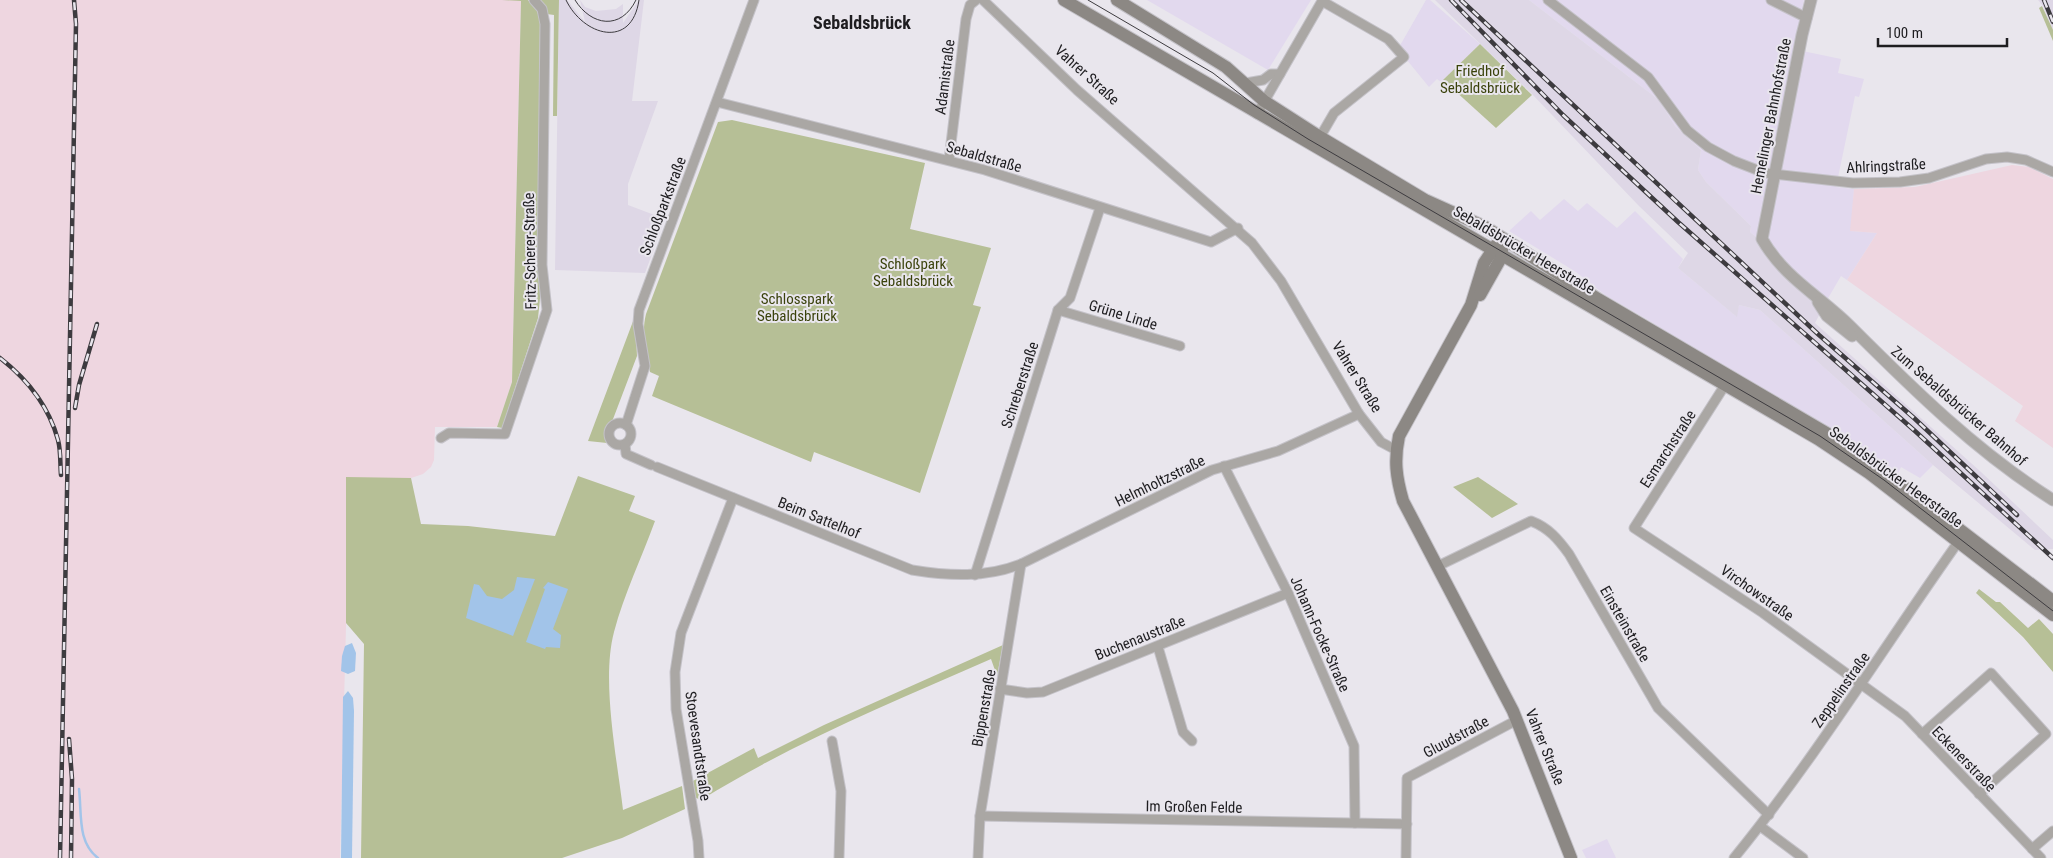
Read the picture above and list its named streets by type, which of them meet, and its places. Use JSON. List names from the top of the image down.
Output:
{
  "streets": {
    "main road": ["Vahrer Straße", "Sebaldsbrücker Heerstraße"],
    "street": [
      "Adamistraße",
      "Hemelinger Bahnhofstraße",
      "Sebaldstraße",
      "Ahlringstraße",
      "Schloßparkstraße",
      "Fritz-Scherer-Straße",
      "Grüne Linde",
      "Schreberstraße",
      "Zum Sebaldsbrücker Bahnhof",
      "Esmarchstraße",
      "Helmholtzstraße",
      "Beim Sattelhof",
      "Virchowstraße",
      "Einsteinstraße",
      "Johann-Focke-Straße",
      "Buchenaustraße",
      "Zeppelinstraße",
      "Bippenstraße",
      "Gluudstraße",
      "Stoevesandtstraße",
      "Eckenerstraße",
      "Im Großen Felde"
    ]
  },
  "crossings": [
    ["Vahrer Straße", "Sebaldstraße"],
    ["Vahrer Straße", "Helmholtzstraße"],
    ["Vahrer Straße", "Einsteinstraße"],
    ["Vahrer Straße", "Gluudstraße"],
    ["Adamistraße", "Sebaldstraße"],
    ["Hemelinger Bahnhofstraße", "Ahlringstraße"],
    ["Hemelinger Bahnhofstraße", "Zum Sebaldsbrücker Bahnhof"],
    ["Sebaldstraße", "Schloßparkstraße"],
    ["Sebaldstraße", "Schreberstraße"],
    ["Schloßparkstraße", "Beim Sattelhof"],
    ["Sebaldsbrücker Heerstraße", "Esmarchstraße"],
    ["Sebaldsbrücker Heerstraße", "Zeppelinstraße"],
    ["Grüne Linde", "Schreberstraße"],
    ["Schreberstraße", "Helmholtzstraße"],
    ["Schreberstraße", "Beim Sattelhof"],
    ["Esmarchstraße", "Virchowstraße"],
    ["Helmholtzstraße", "Beim Sattelhof"],
    ["Helmholtzstraße", "Johann-Focke-Straße"],
    ["Helmholtzstraße", "Bippenstraße"],
    ["Beim Sattelhof", "Stoevesandtstraße"],
    ["Virchowstraße", "Zeppelinstraße"],
    ["Virchowstraße", "Eckenerstraße"],
    ["Einsteinstraße", "Zeppelinstraße"],
    ["Johann-Focke-Straße", "Buchenaustraße"],
    ["Johann-Focke-Straße", "Im Großen Felde"],
    ["Buchenaustraße", "Bippenstraße"],
    ["Zeppelinstraße", "Eckenerstraße"],
    ["Bippenstraße", "Im Großen Felde"],
    ["Gluudstraße", "Im Großen Felde"]
  ],
  "districts": ["Sebaldsbrück"],
  "parks": ["Friedhof Sebaldsbrück", "Schloßpark Sebaldsbrück", "Schlosspark Sebaldsbrück"],
  "scale_bar": "100 m"
}
